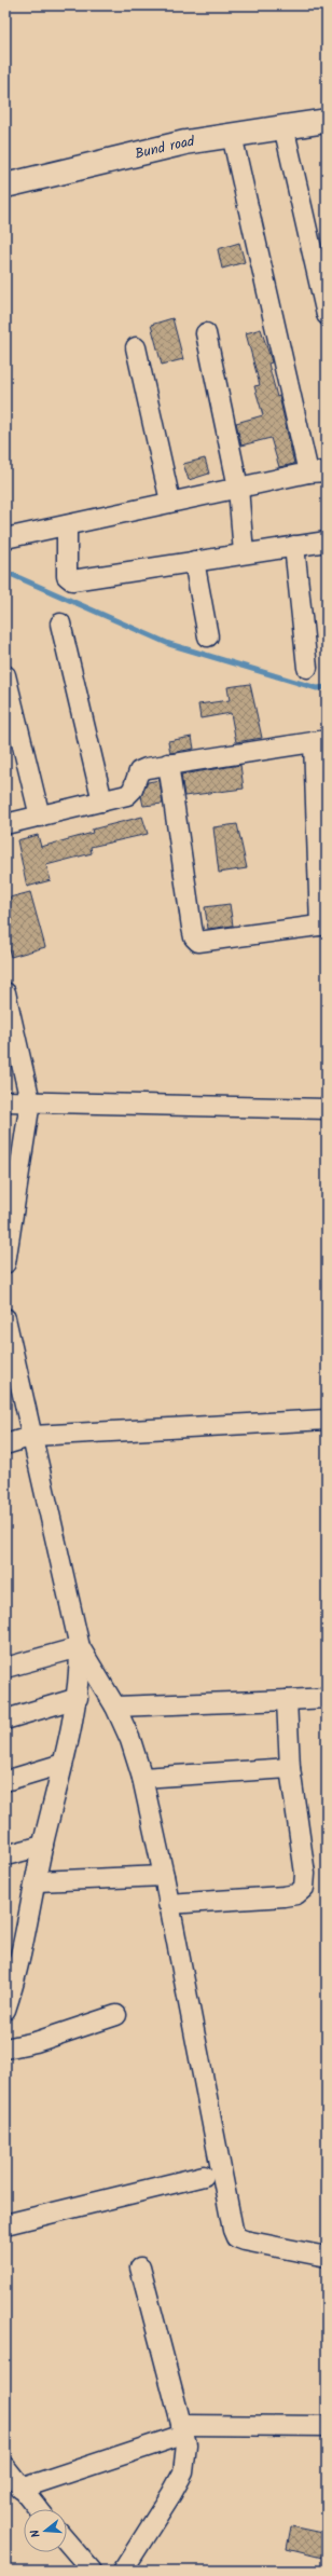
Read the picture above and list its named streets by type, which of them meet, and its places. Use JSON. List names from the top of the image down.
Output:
{
  "streets": {
    "street": ["Bund road"]
  },
  "north": "left"
}
